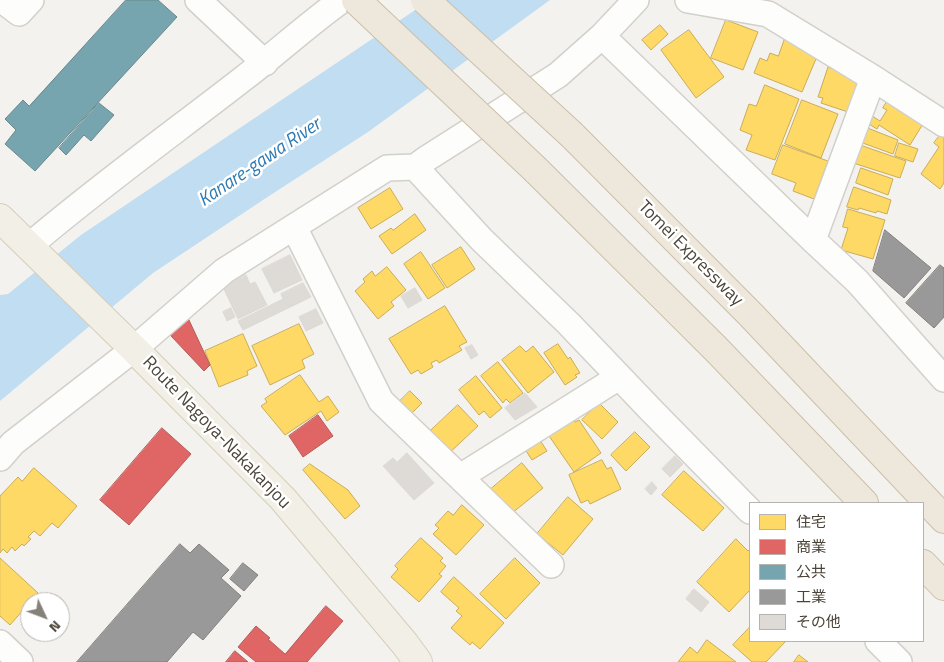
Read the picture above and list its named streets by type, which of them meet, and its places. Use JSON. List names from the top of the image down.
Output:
{
  "streets": {
    "highway": ["Tomei Expressway"],
    "main road": ["Route Nagoya-Nakakanjou"]
  },
  "water": ["Kanare-gawa River"],
  "legend": [
    "住宅",
    "商業",
    "公共",
    "工業",
    "その他"
  ],
  "north": "bottom right"
}
